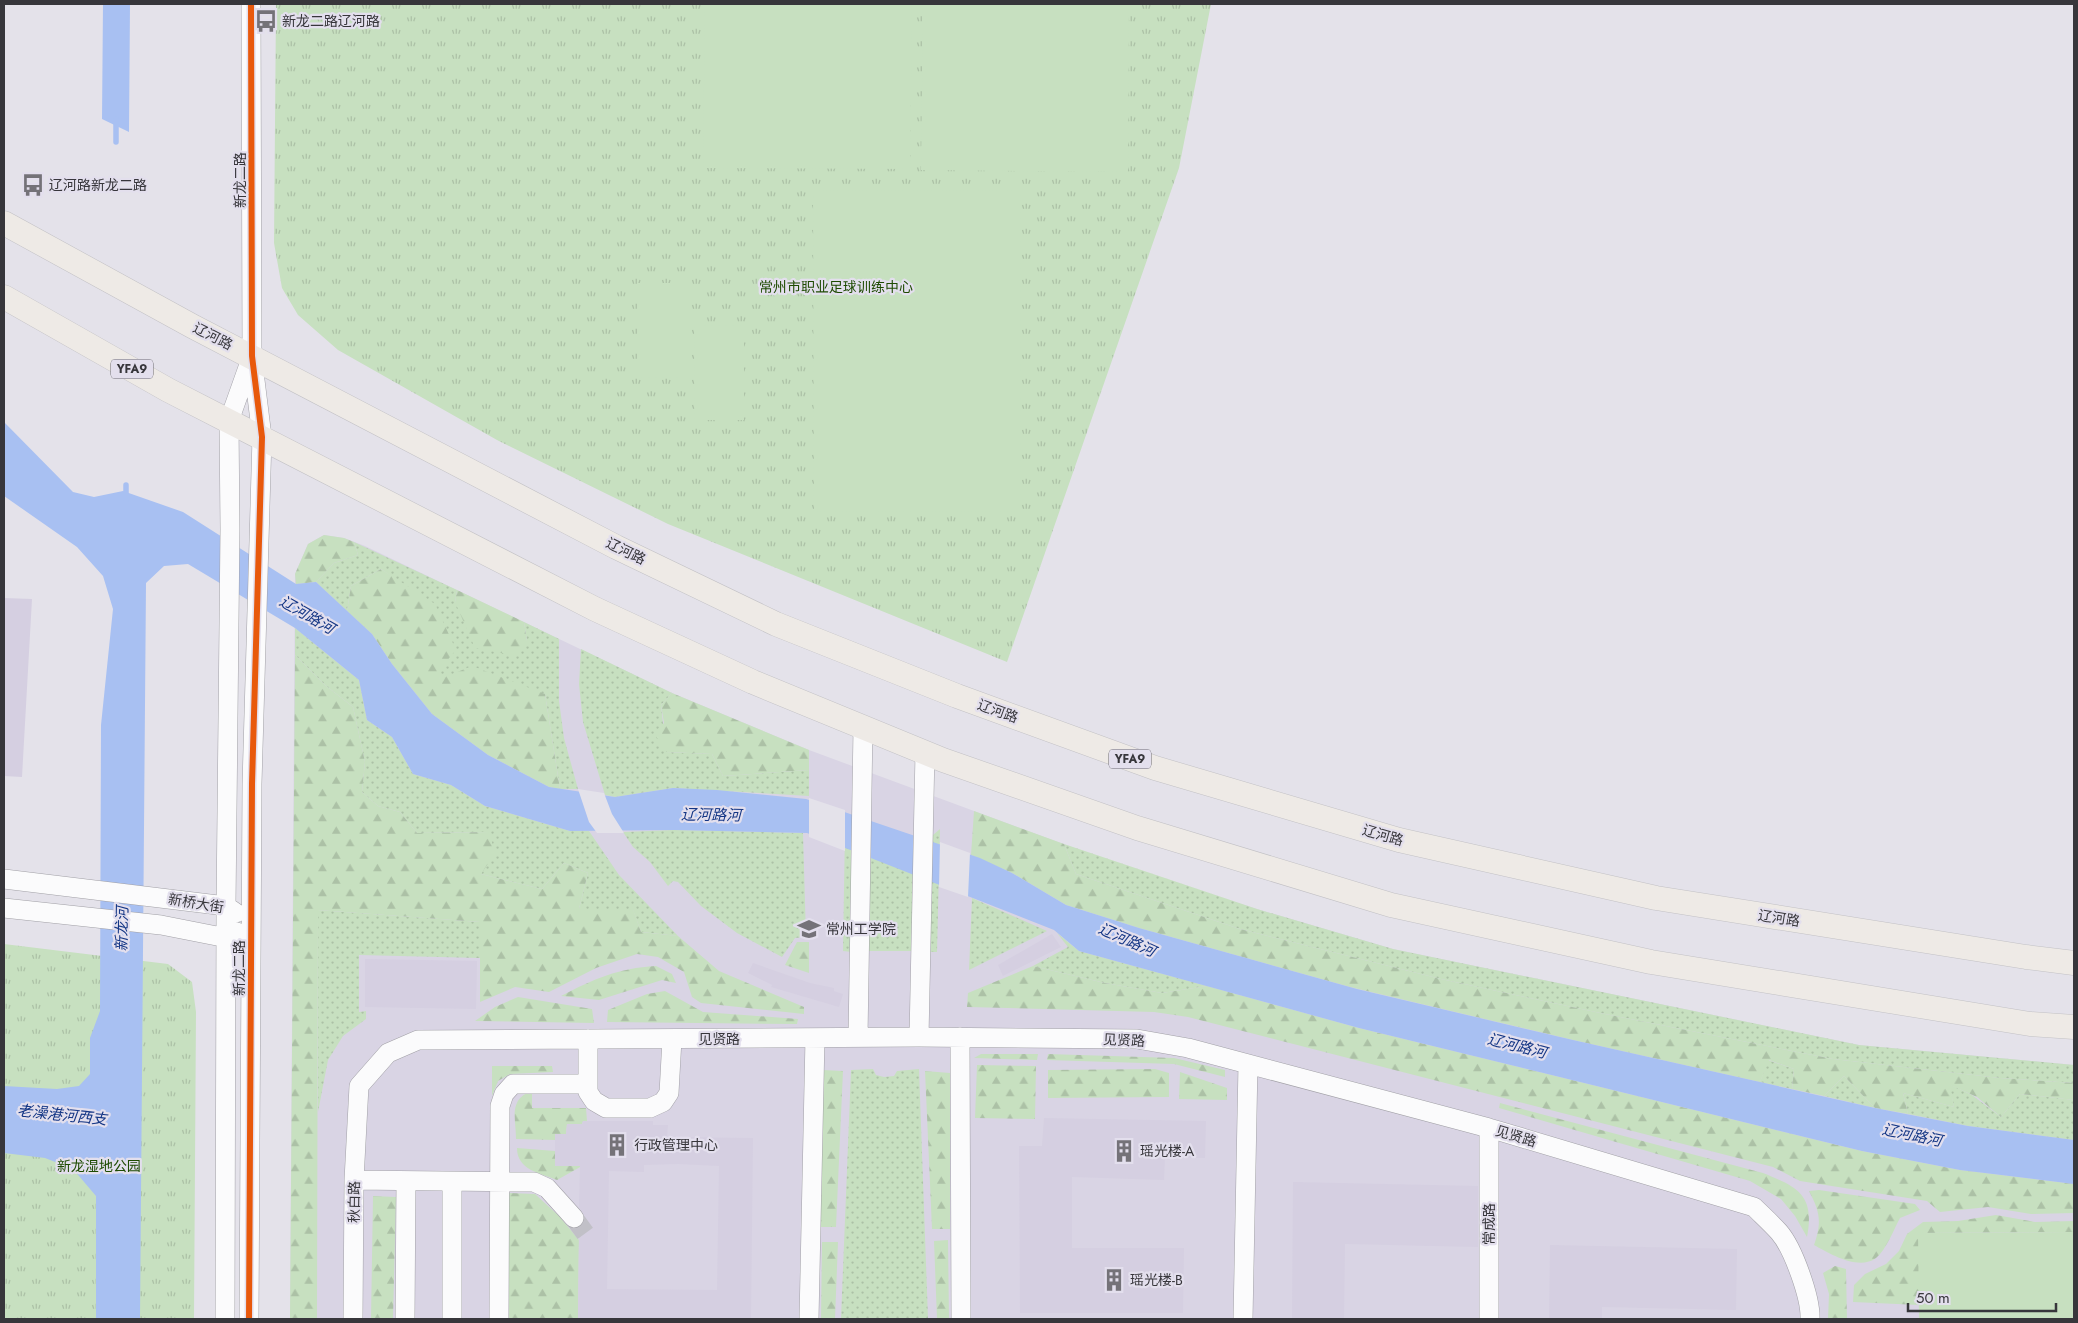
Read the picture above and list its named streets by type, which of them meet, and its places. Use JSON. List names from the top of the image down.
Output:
{
  "streets": {
    "main road": ["辽河路", "YFA9"],
    "street": [
      "新龙二路",
      "新桥大街",
      "见贤路",
      "秋白路",
      "常成路"
    ]
  },
  "crossings": [
    ["新龙二路", "辽河路"],
    ["新龙二路", "YFA9"],
    ["新龙二路", "新桥大街"],
    ["见贤路", "秋白路"],
    ["见贤路", "常成路"]
  ],
  "water": ["辽河路河", "新龙河", "老澡港河西支"],
  "parks": ["常州市职业足球训练中心", "新龙湿地公园"],
  "places": {
    "bus stop": ["新龙二路辽河路", "辽河路新龙二路"],
    "school or university": ["常州工学院"],
    "building": ["行政管理中心", "瑶光楼-A", "瑶光楼-B"]
  },
  "scale_bar": "50 m"
}
